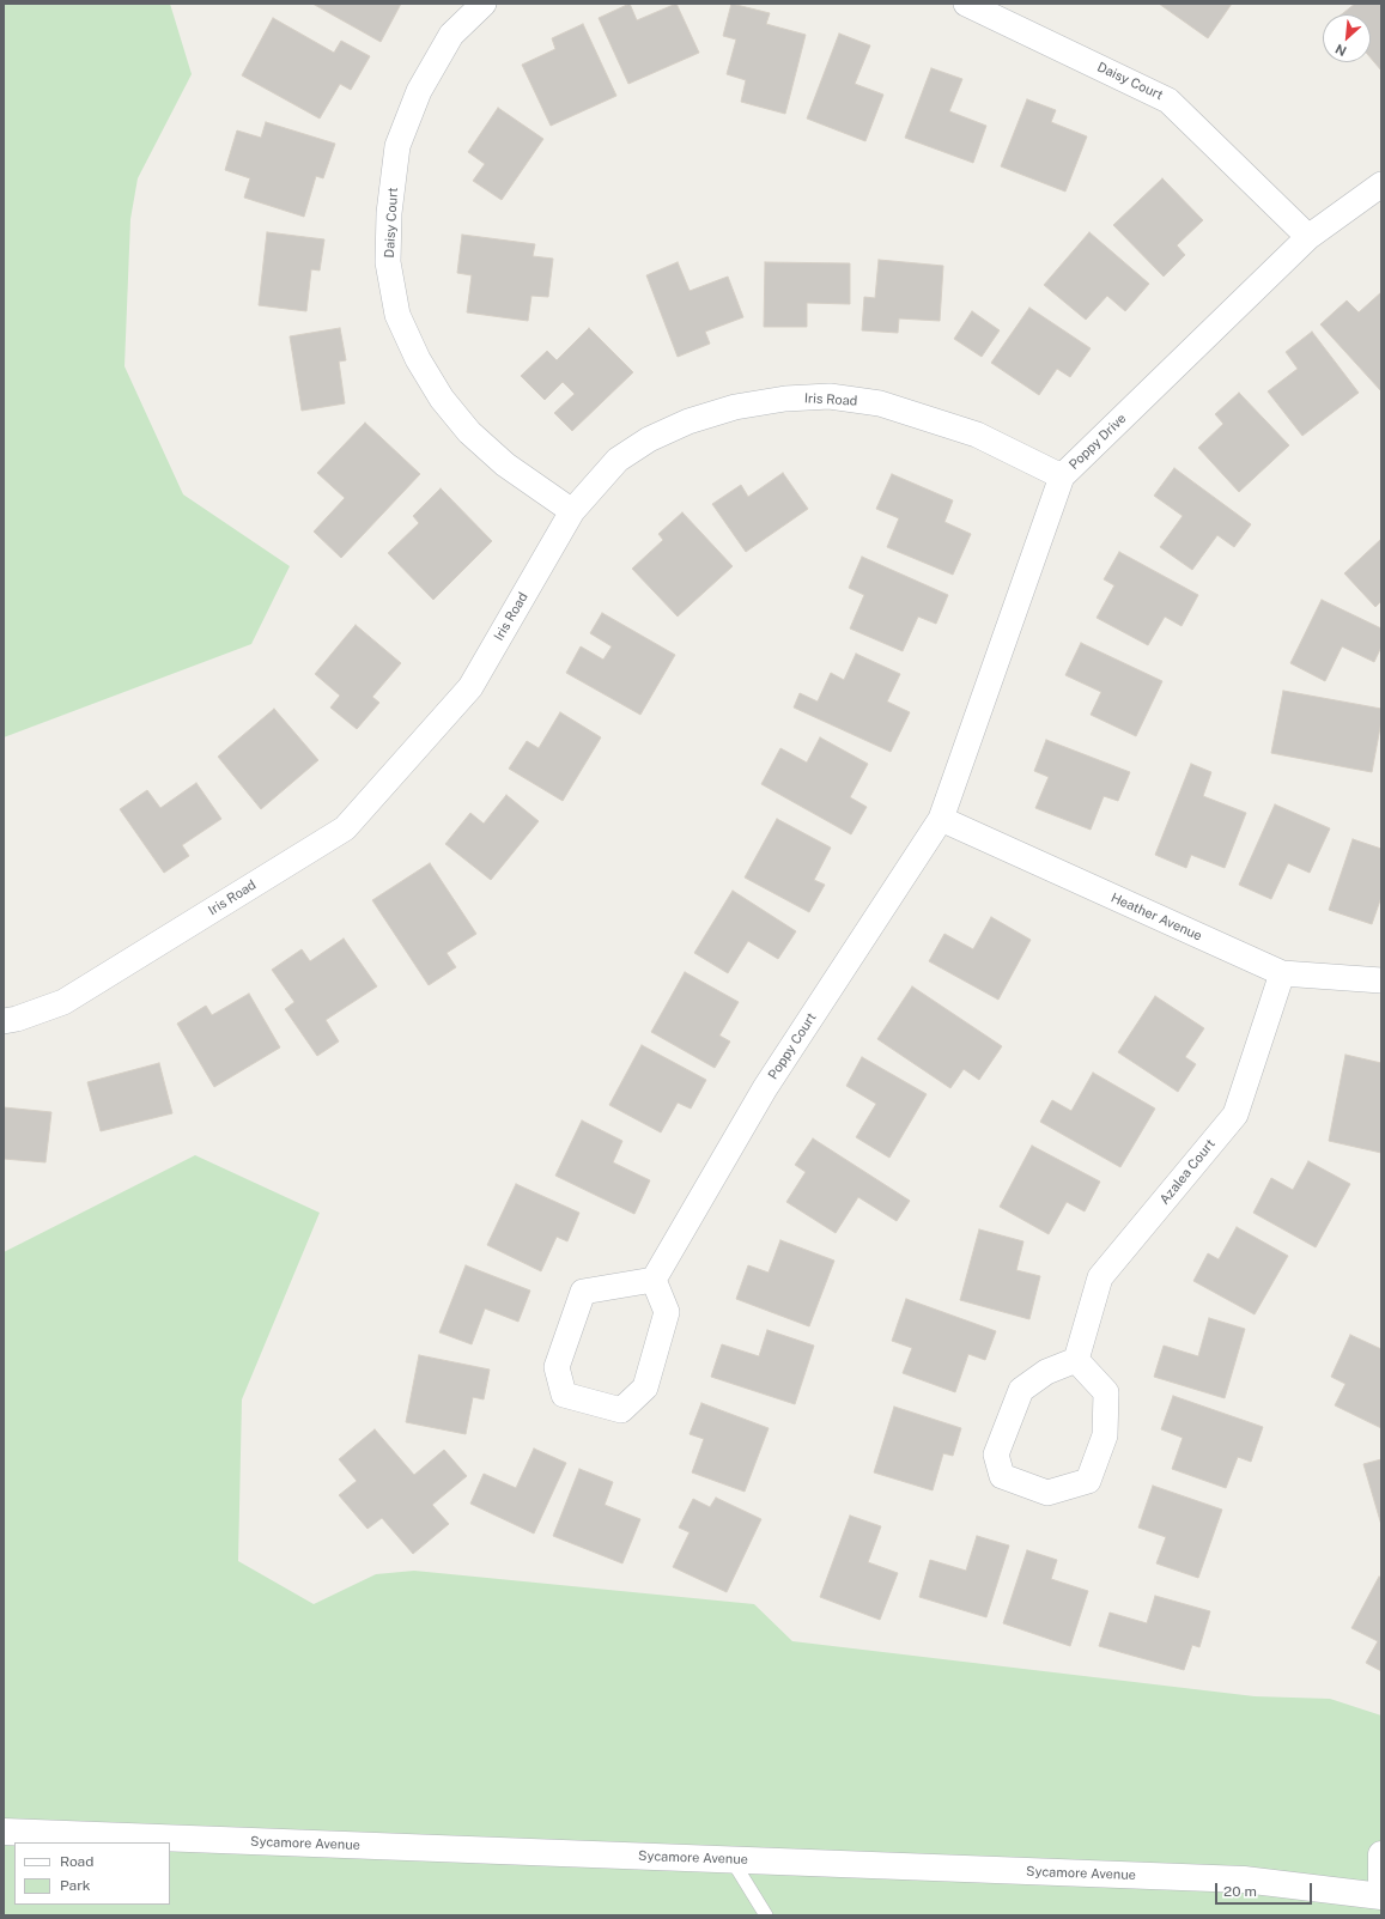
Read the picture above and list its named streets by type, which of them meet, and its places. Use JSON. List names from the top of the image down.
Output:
{
  "streets": {
    "main road": ["Sycamore Avenue"],
    "street": [
      "Daisy Court",
      "Iris Road",
      "Poppy Drive",
      "Heather Avenue",
      "Poppy Court",
      "Azalea Court"
    ]
  },
  "crossings": [
    ["Daisy Court", "Iris Road"],
    ["Daisy Court", "Poppy Drive"],
    ["Iris Road", "Poppy Drive"],
    ["Poppy Drive", "Heather Avenue"],
    ["Poppy Drive", "Poppy Court"],
    ["Heather Avenue", "Poppy Court"],
    ["Heather Avenue", "Azalea Court"]
  ],
  "legend": ["Road", "Park"],
  "scale_bar": "20 m",
  "north": "bottom left"
}
